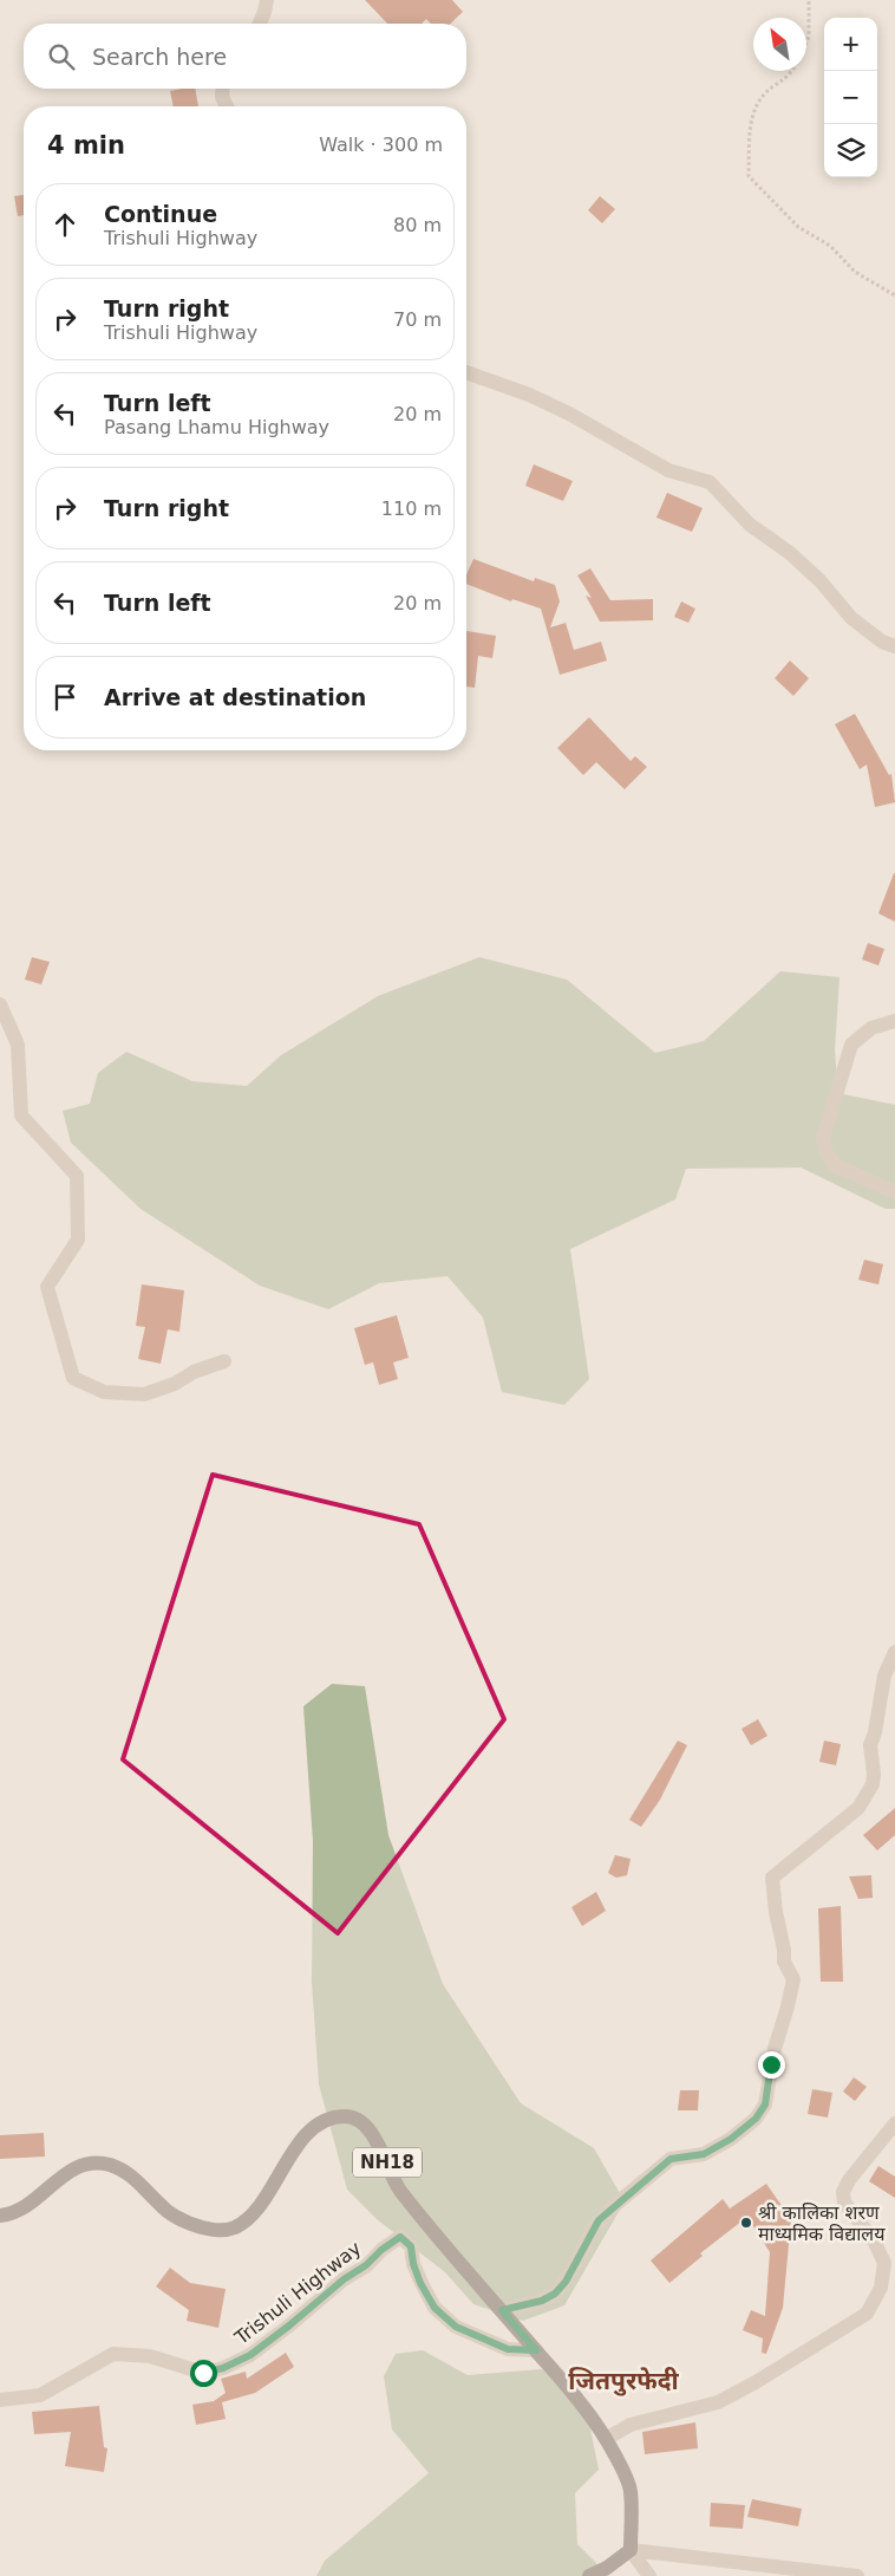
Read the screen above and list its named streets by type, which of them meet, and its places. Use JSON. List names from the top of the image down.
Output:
{
  "streets": {
    "main road": ["NH18"],
    "street": ["Trishuli Highway"]
  },
  "crossings": [
    ["NH18", "Trishuli Highway"]
  ],
  "districts": ["जितपुरफेदी"],
  "places": ["श्री कालिका शरण माध्यमिक विद्यालय"],
  "north": "top left",
  "page": {
    "map_buttons": ["+", "−"],
    "search": "Search here",
    "heading": ["4 min", "Walk · 300 m"],
    "list": [
      ["Continue", "Trishuli Highway", "80 m"],
      ["Turn right", "Trishuli Highway", "70 m"],
      ["Turn left", "Pasang Lhamu Highway", "20 m"],
      ["Turn right", "110 m"],
      ["Turn left", "20 m"],
      "Arrive at destination"
    ]
  }
}
